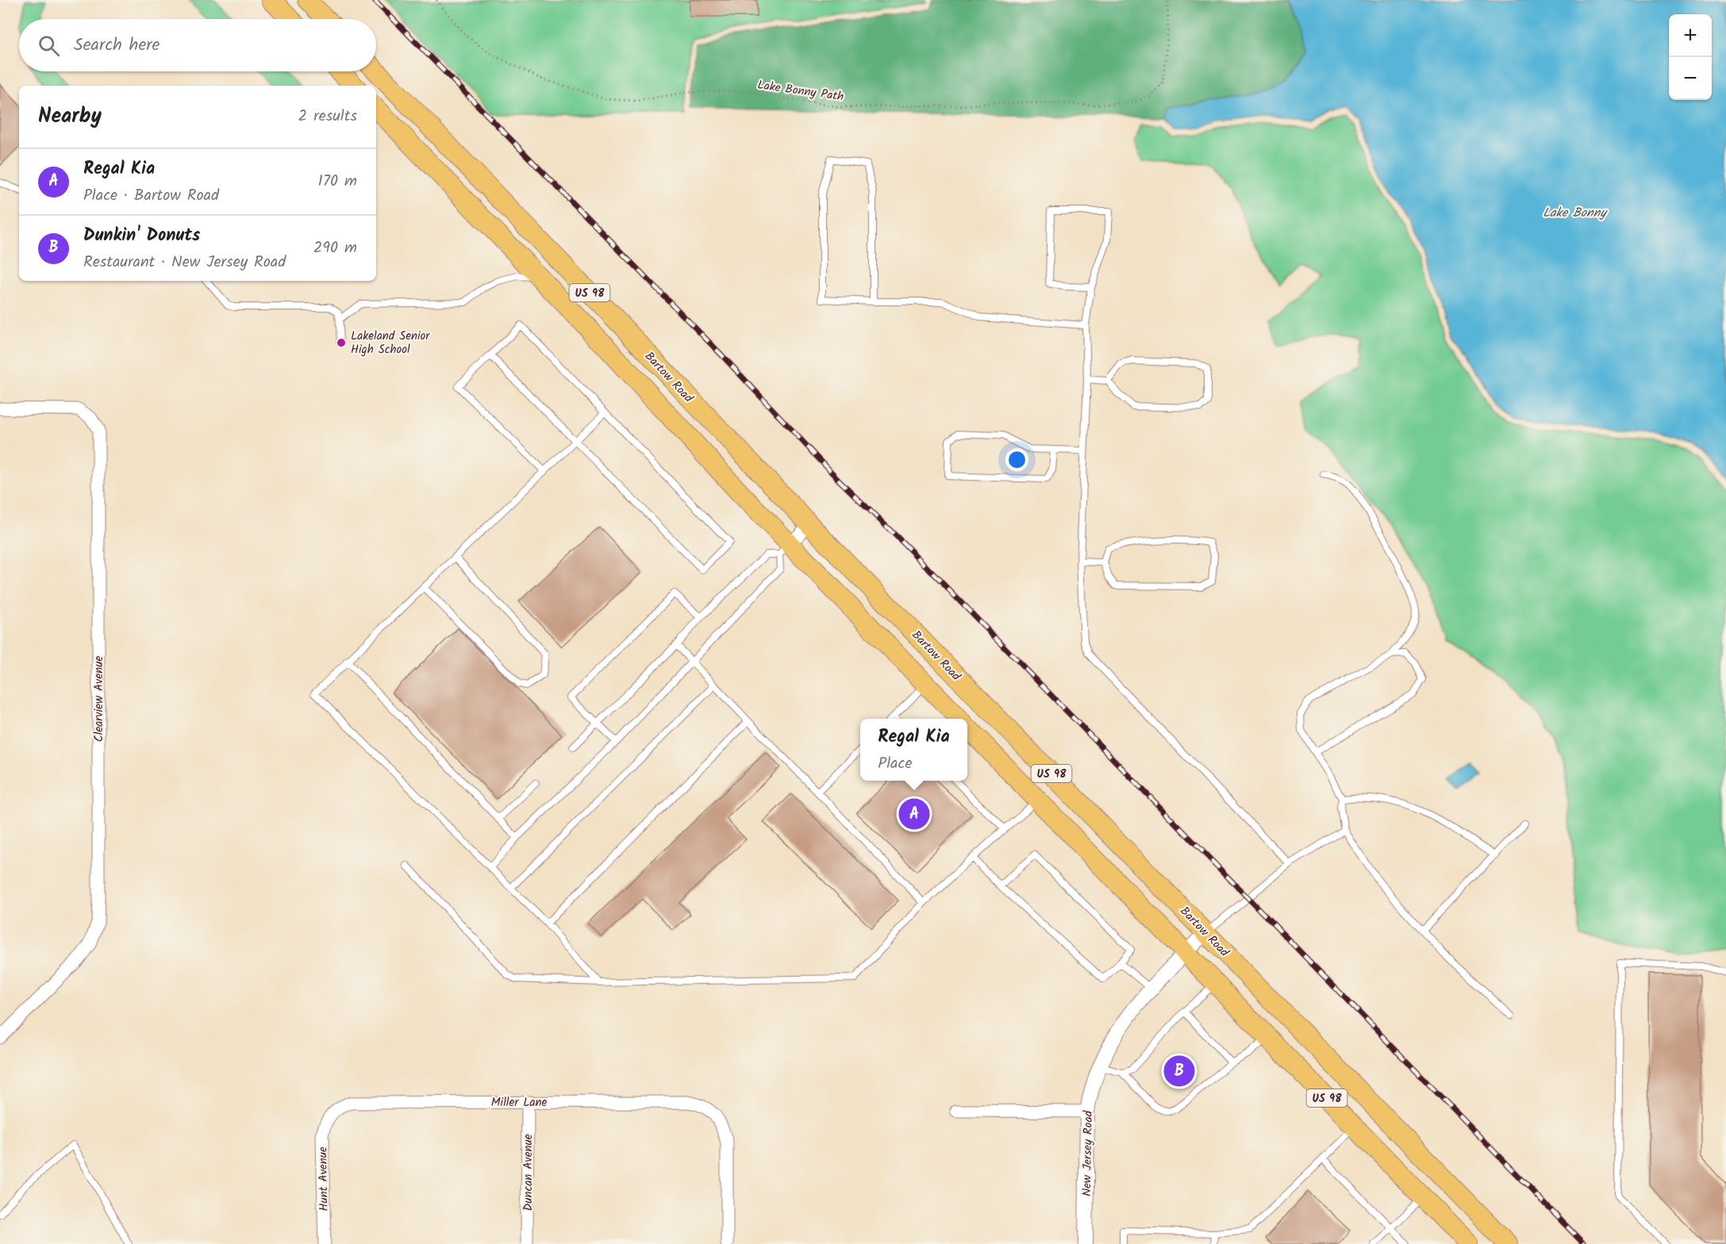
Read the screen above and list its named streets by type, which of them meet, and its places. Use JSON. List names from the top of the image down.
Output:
{
  "streets": {
    "main road": ["US 98", "Bartow Road"],
    "street": [
      "Clearview Avenue",
      "Miller Lane",
      "New Jersey Road",
      "Duncan Avenue",
      "Hunt Avenue"
    ],
    "path": ["Lake Bonny Path"]
  },
  "crossings": [
    ["US 98", "New Jersey Road"],
    ["Bartow Road", "New Jersey Road"],
    ["Miller Lane", "Duncan Avenue"],
    ["Miller Lane", "Hunt Avenue"]
  ],
  "water": ["Lake Bonny"],
  "places": ["Lakeland Senior High School"],
  "page": {
    "map_buttons": ["+", "−"],
    "search": "Search here",
    "heading": ["Nearby", "2 results"],
    "list": [
      {
        "mark": "A",
        "name": "Regal Kia",
        "note": "Place · Bartow Road",
        "value": "170 m"
      },
      {
        "mark": "B",
        "name": "Dunkin' Donuts",
        "note": "Restaurant · New Jersey Road",
        "value": "290 m"
      }
    ],
    "popup": ["Regal Kia", "Place"],
    "pins": ["A", "B"]
  }
}
